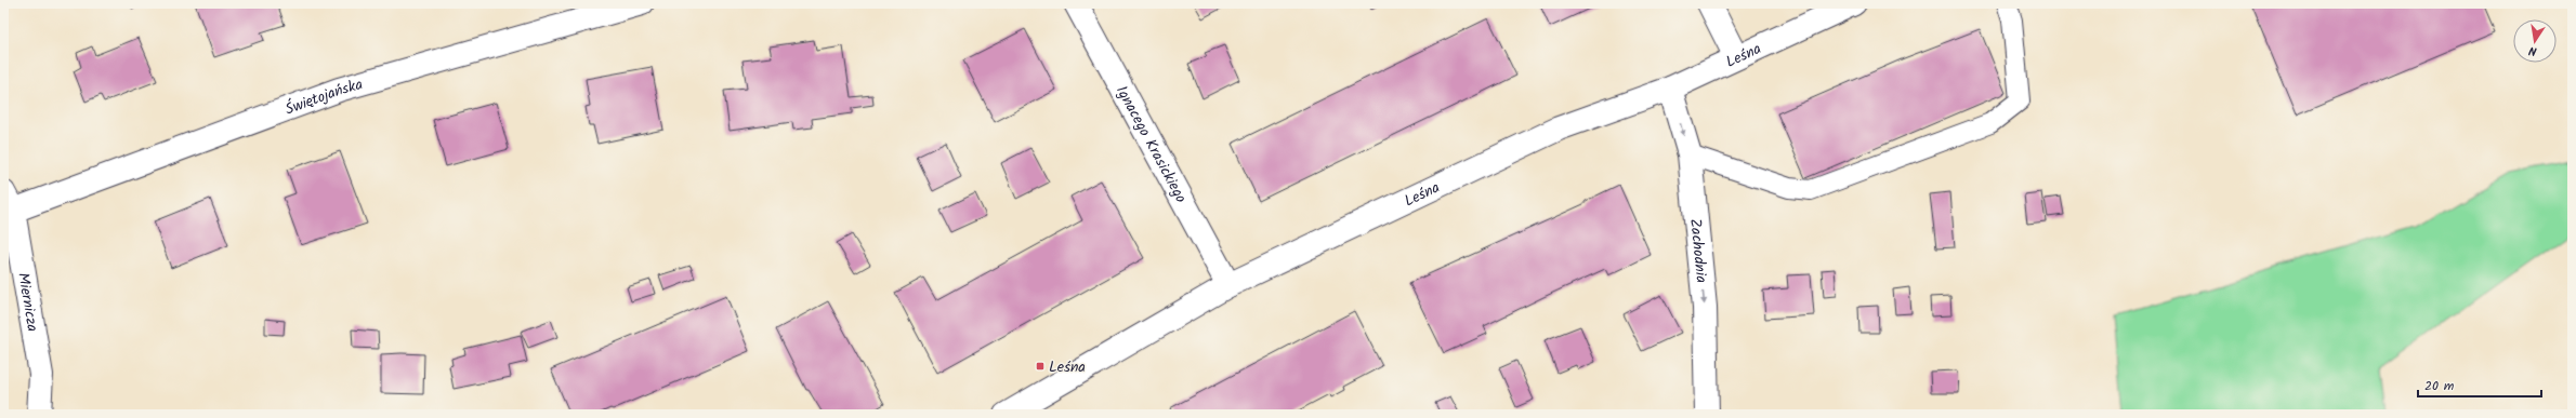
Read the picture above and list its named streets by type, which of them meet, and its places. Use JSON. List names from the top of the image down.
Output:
{
  "streets": {
    "street": [
      "Leśna",
      "Świętojańska",
      "Ignacego Krasickiego",
      "Zachodnia",
      "Miernicza"
    ]
  },
  "crossings": [
    ["Leśna", "Ignacego Krasickiego"],
    ["Leśna", "Zachodnia"],
    ["Świętojańska", "Miernicza"]
  ],
  "one_way": ["Zachodnia"],
  "places": {
    "transit": ["Leśna"]
  },
  "scale_bar": "20 m",
  "north": "bottom"
}
